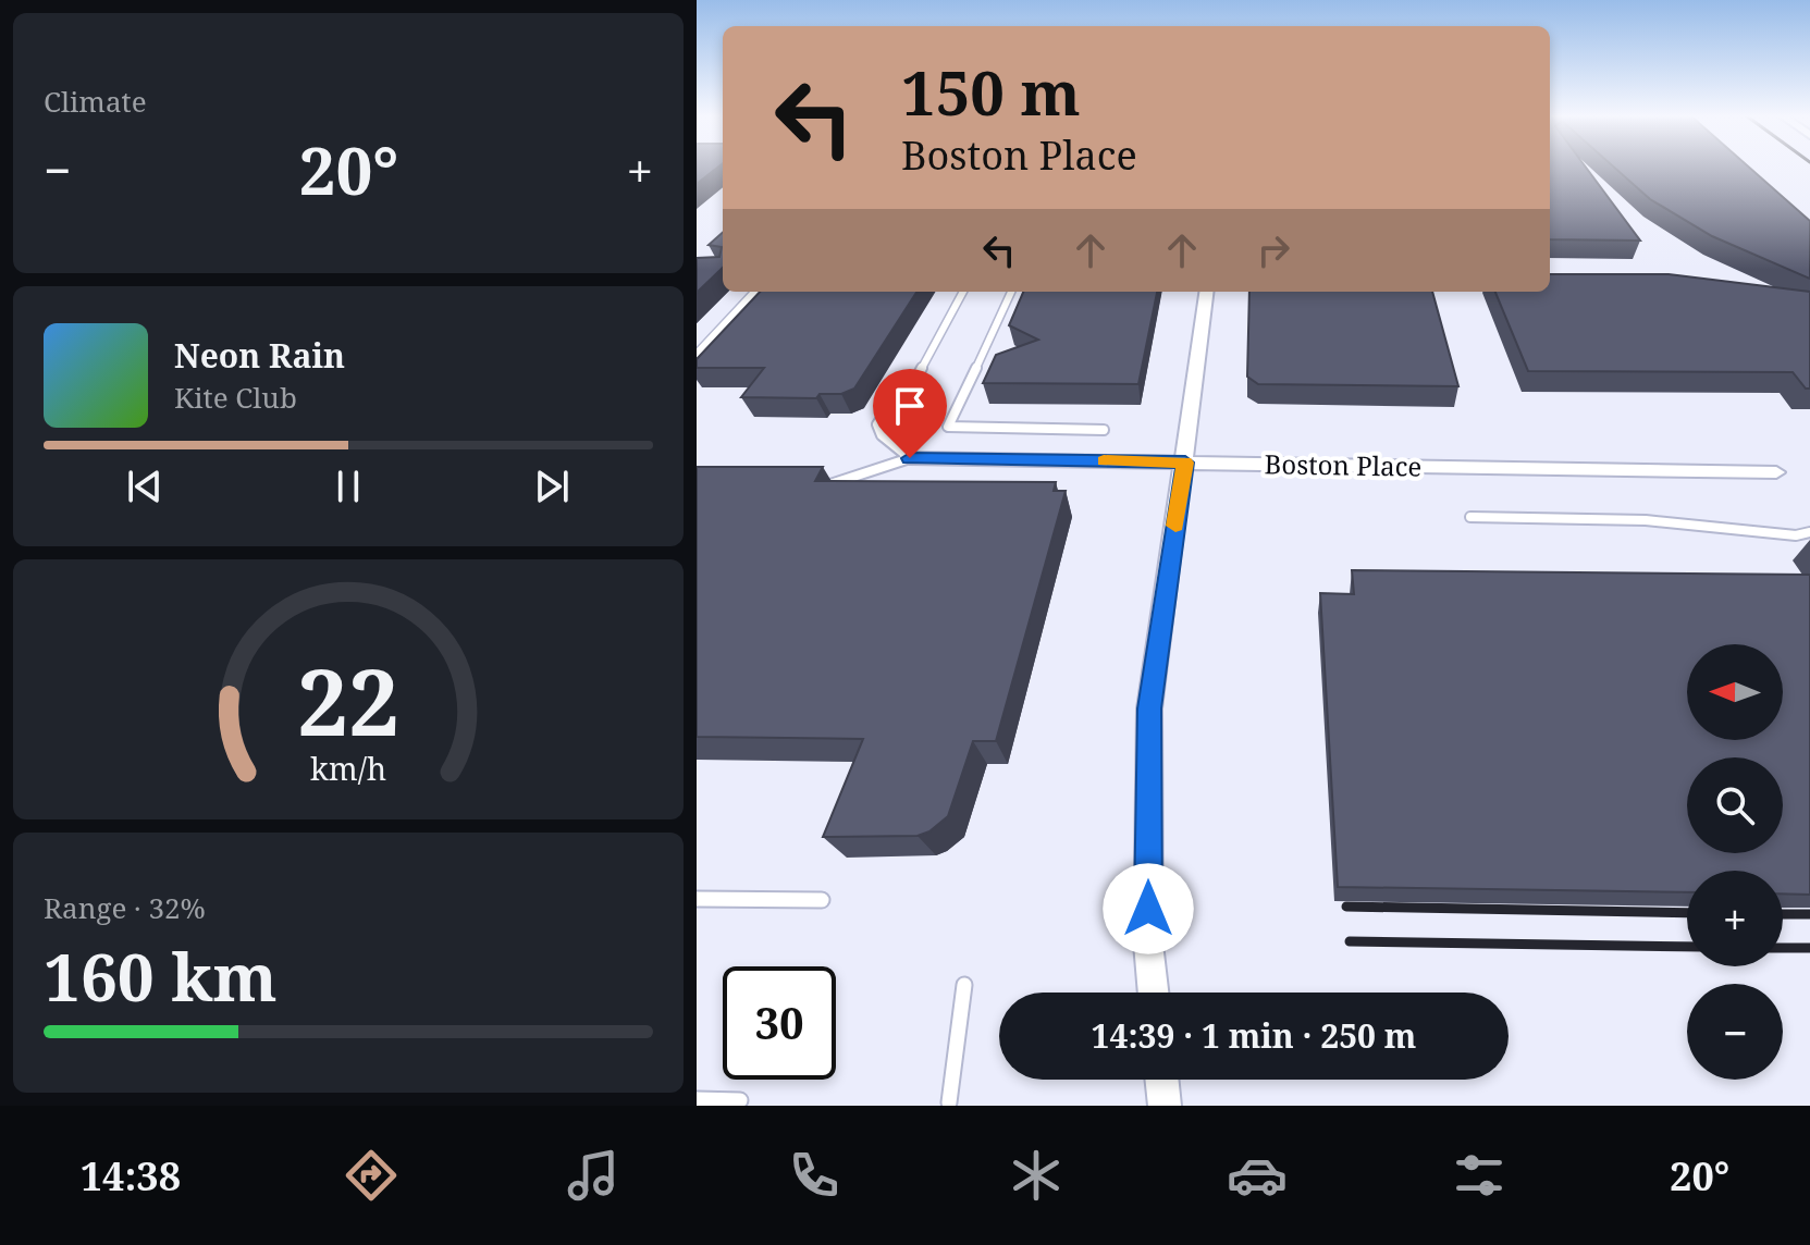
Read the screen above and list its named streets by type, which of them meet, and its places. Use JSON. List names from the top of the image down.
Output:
{
  "streets": {
    "street": ["Boston Place"]
  },
  "north": "left",
  "page": {
    "tile": [
      "Climate",
      ["Range · 32%", "160 km"]
    ],
    "turn": ["150 m", "Boston Place"],
    "heat": ["−", "20°", "+"],
    "song": ["Neon Rain", "Kite Club"],
    "map_buttons": ["+", "−"],
    "limit": "30",
    "trip": "14:39 · 1 min · 250 m",
    "tabs": ["14:38", "20°"],
    "gauge": ["22", "km/h"]
  }
}
